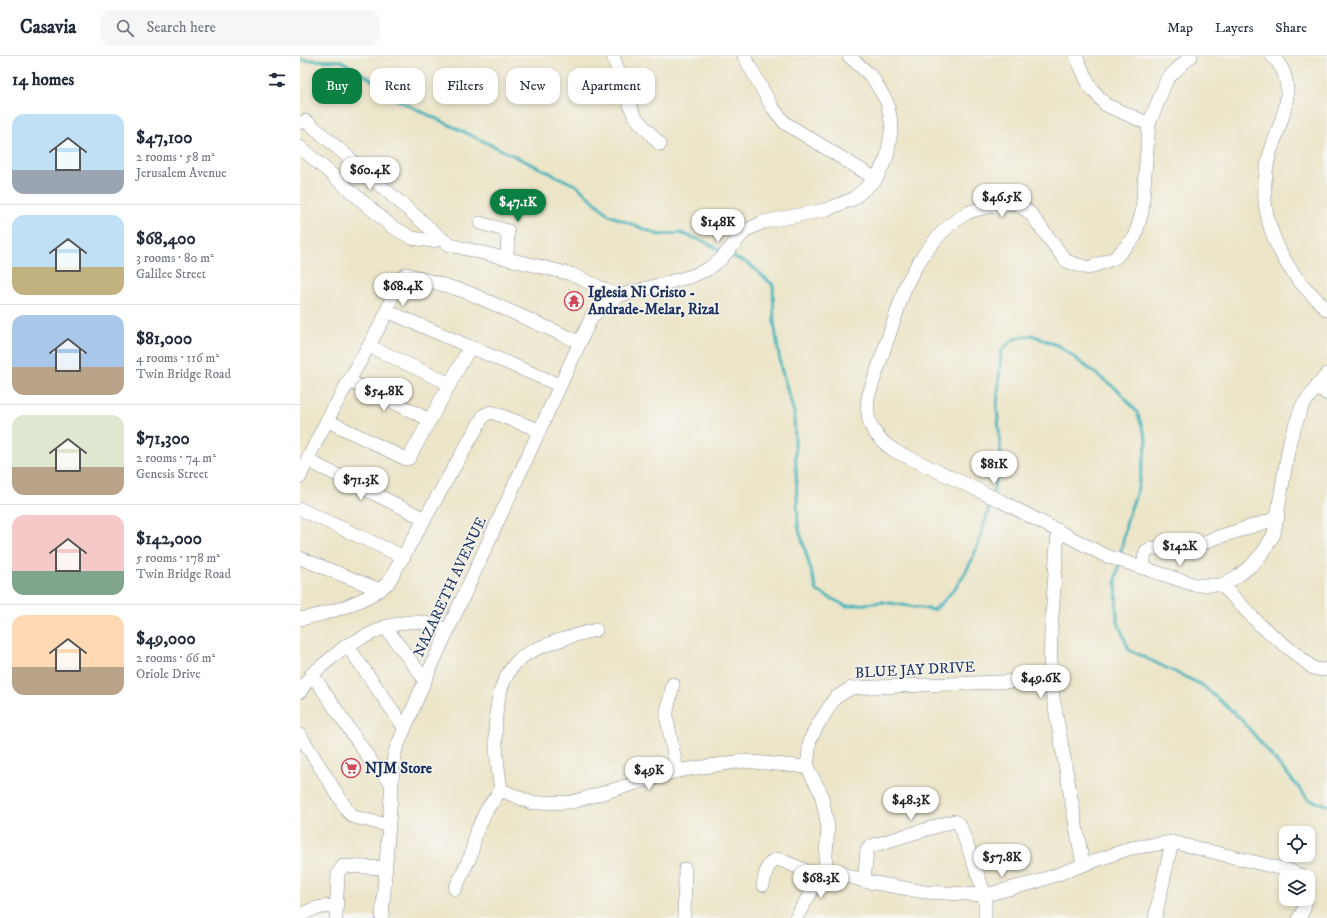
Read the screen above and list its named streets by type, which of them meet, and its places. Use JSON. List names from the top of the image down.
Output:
{
  "streets": {
    "street": ["NAZARETH AVENUE", "BLUE JAY DRIVE"]
  },
  "places": {
    "temple": ["Iglesia Ni Cristo - Andrade-Melar, Rizal"],
    "supermarket": ["NJM Store"]
  },
  "page": {
    "header": "Casavia",
    "search": "Search here",
    "nav": ["Map", "Layers", "Share"],
    "heading": "14 homes",
    "chip": [
      "Buy",
      "Rent",
      "Filters",
      "New",
      "Apartment"
    ],
    "list": [
      {
        "name": "$47,100",
        "note": "2 rooms · 58 m² · Jerusalem Avenue"
      },
      {
        "name": "$68,400",
        "note": "3 rooms · 80 m² · Galilee Street"
      },
      {
        "name": "$81,000",
        "note": "4 rooms · 116 m² · Twin Bridge Road"
      },
      {
        "name": "$71,300",
        "note": "2 rooms · 74 m² · Genesis Street"
      },
      {
        "name": "$142,000",
        "note": "5 rooms · 178 m² · Twin Bridge Road"
      },
      {
        "name": "$49,000",
        "note": "2 rooms · 66 m² · Oriole Drive"
      }
    ],
    "price": [
      "$60.4K",
      "$46.5K",
      "$47.1K",
      "$148K",
      "$68.4K",
      "$54.8K",
      "$81K",
      "$71.3K",
      "$142K",
      "$49.6K",
      "$49K",
      "$48.3K",
      "$57.8K",
      "$68.3K"
    ]
  }
}
